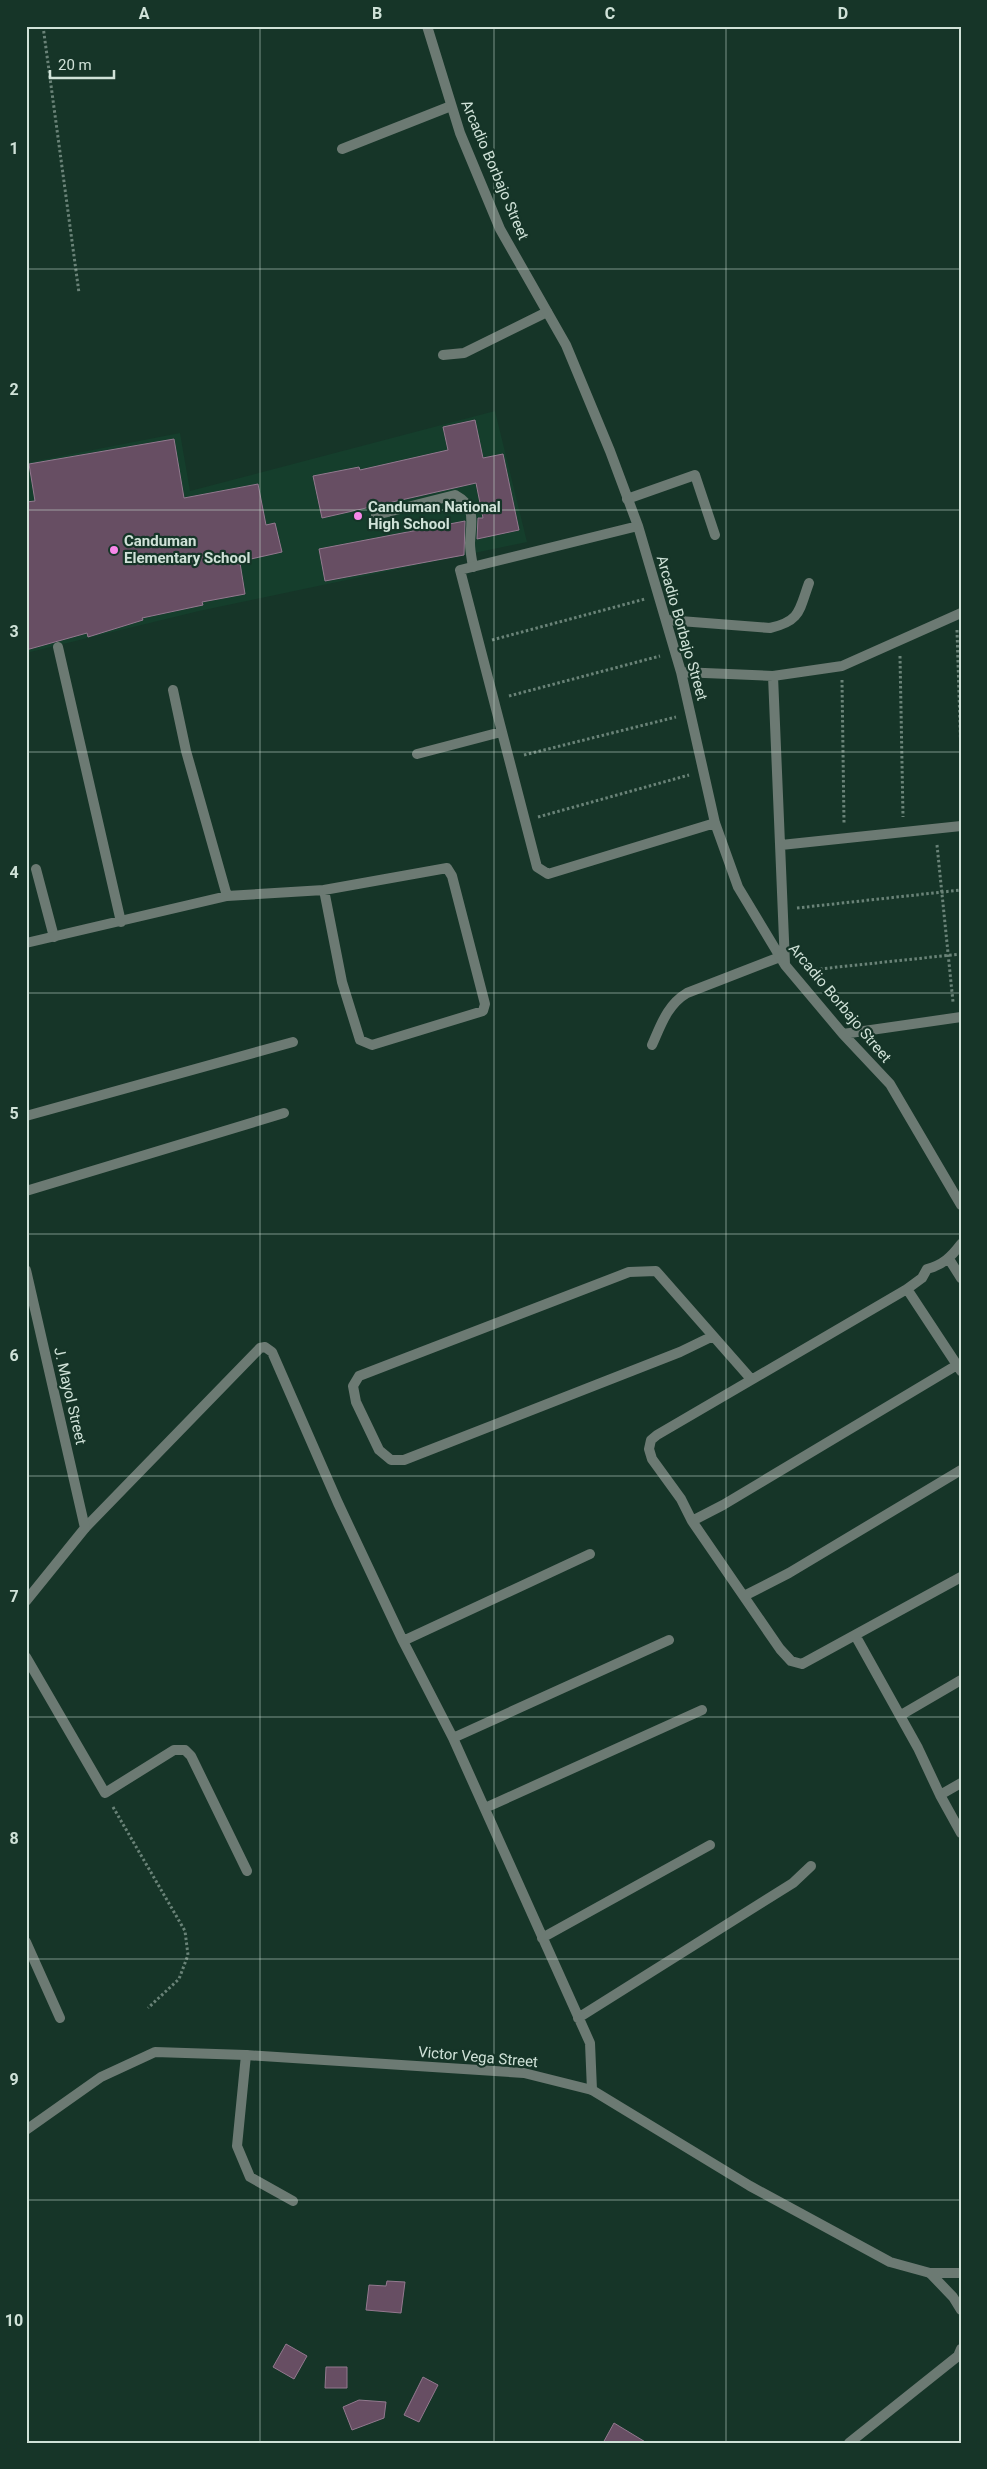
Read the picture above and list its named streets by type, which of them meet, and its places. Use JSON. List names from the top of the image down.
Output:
{
  "streets": {
    "street": ["Arcadio Borbajo Street", "J. Mayol Street", "Victor Vega Street"]
  },
  "places": ["Canduman National High School", "Canduman Elementary School"],
  "scale_bar": "20 m",
  "grid": {
    "columns": [
      "A",
      "B",
      "C",
      "D"
    ],
    "rows": [
      "1",
      "2",
      "3",
      "4",
      "5",
      "6",
      "7",
      "8",
      "9",
      "10"
    ]
  }
}
